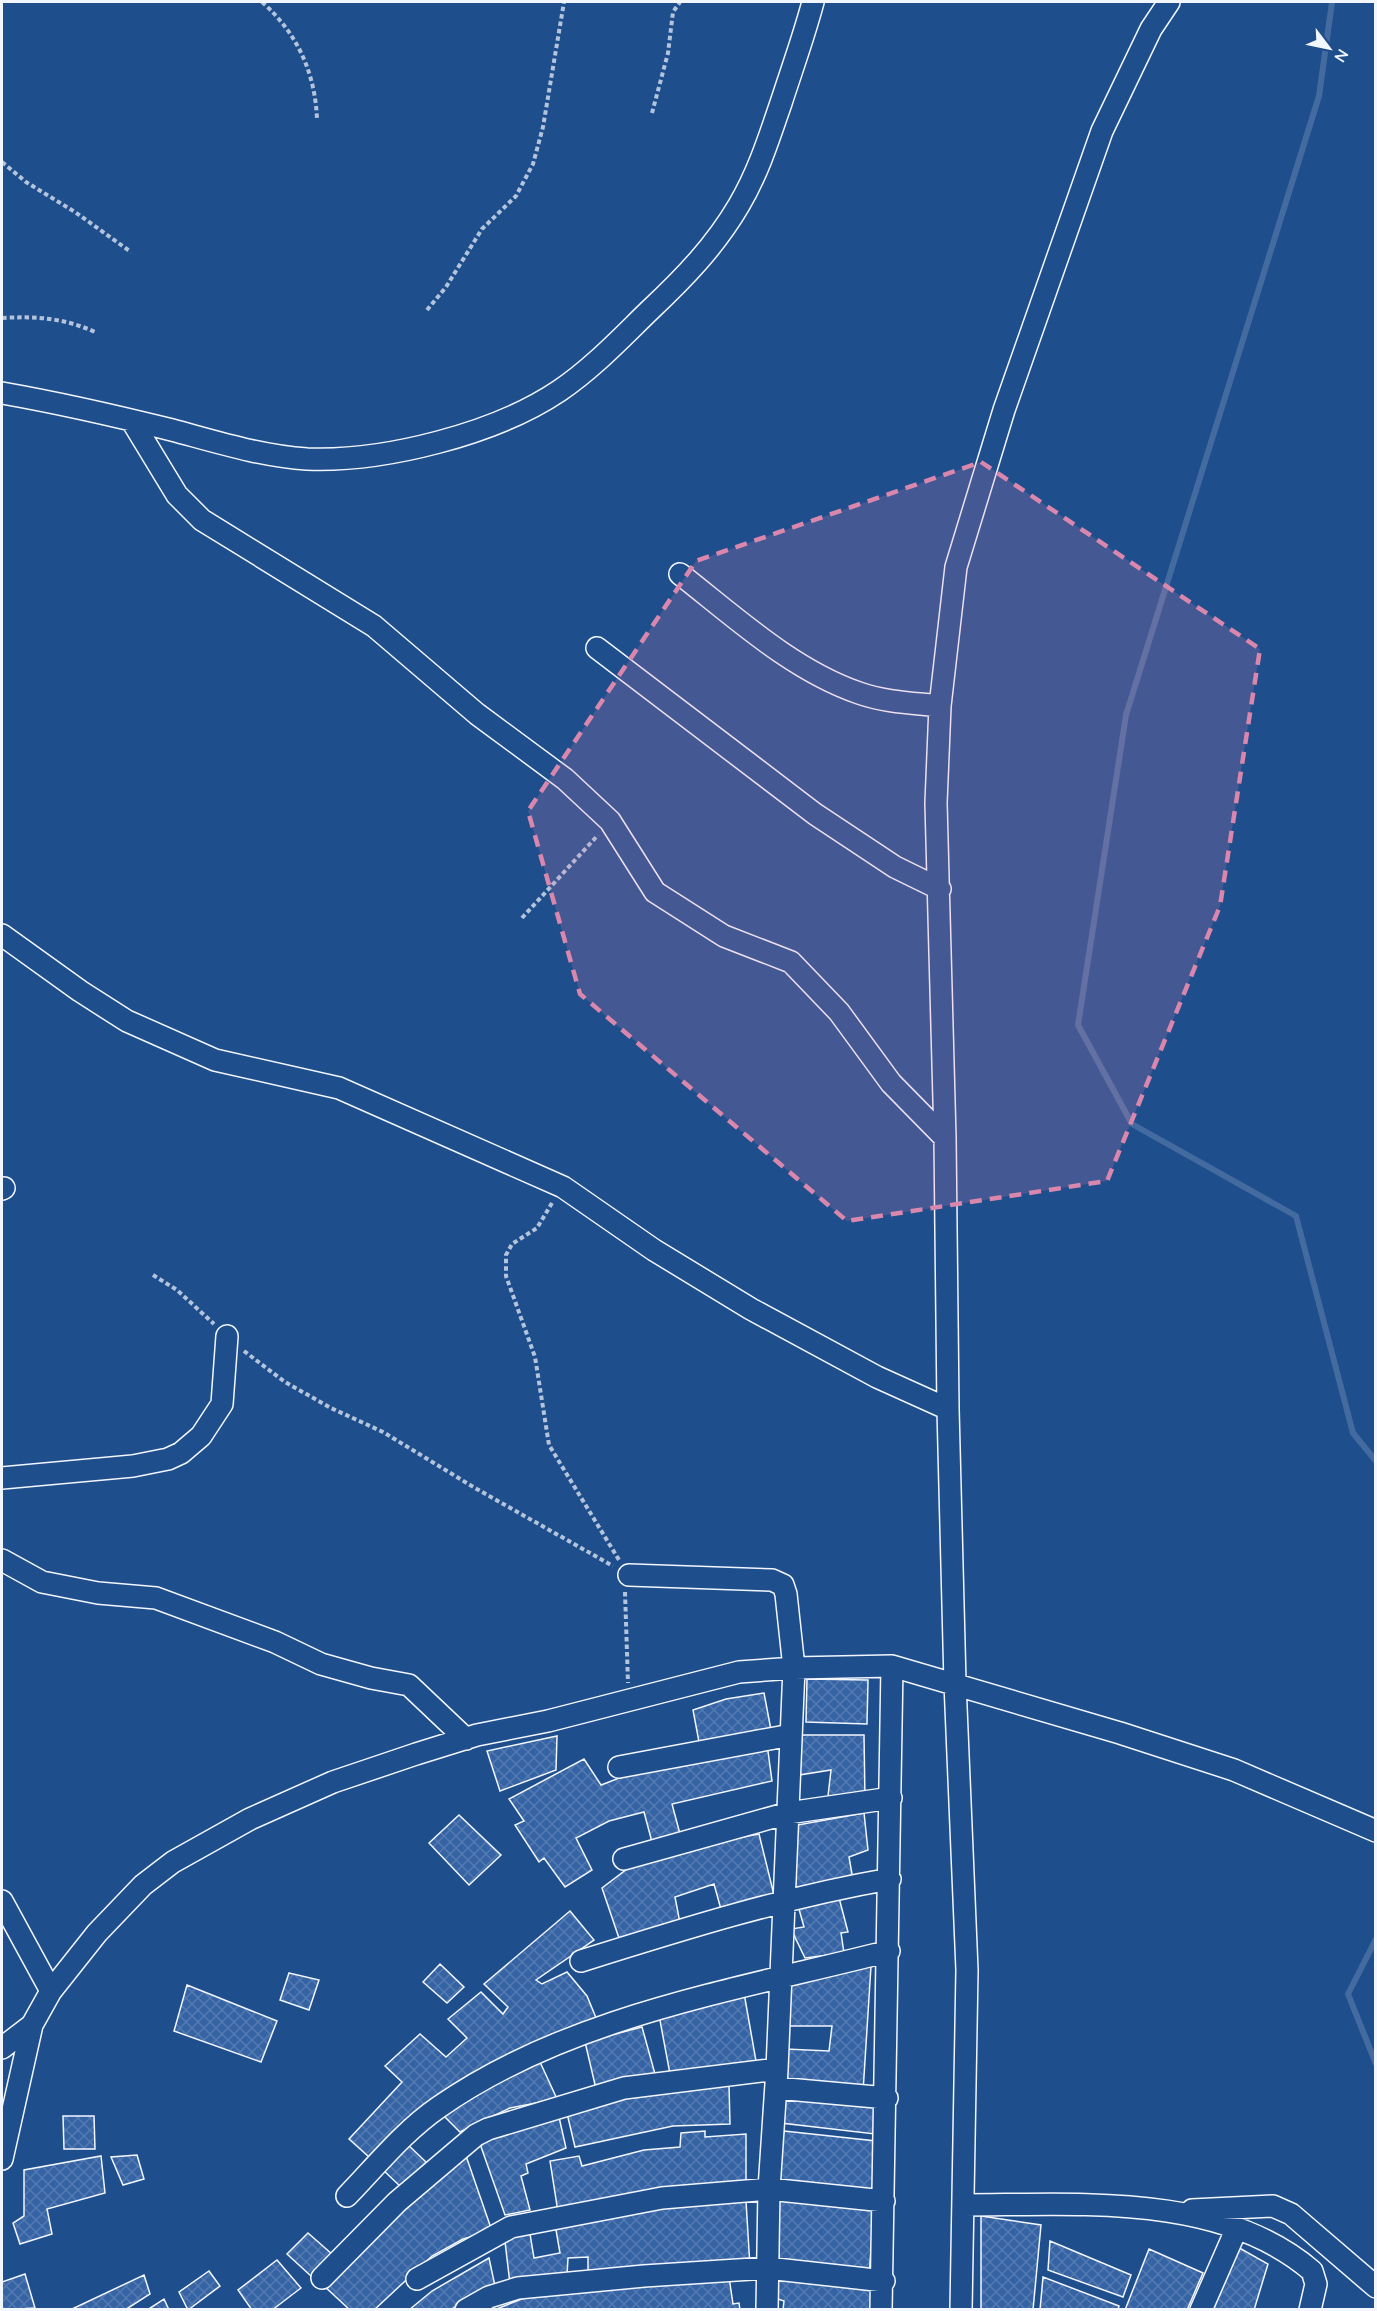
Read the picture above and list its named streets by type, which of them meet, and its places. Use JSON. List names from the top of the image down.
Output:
{
  "north": "bottom right"
}
